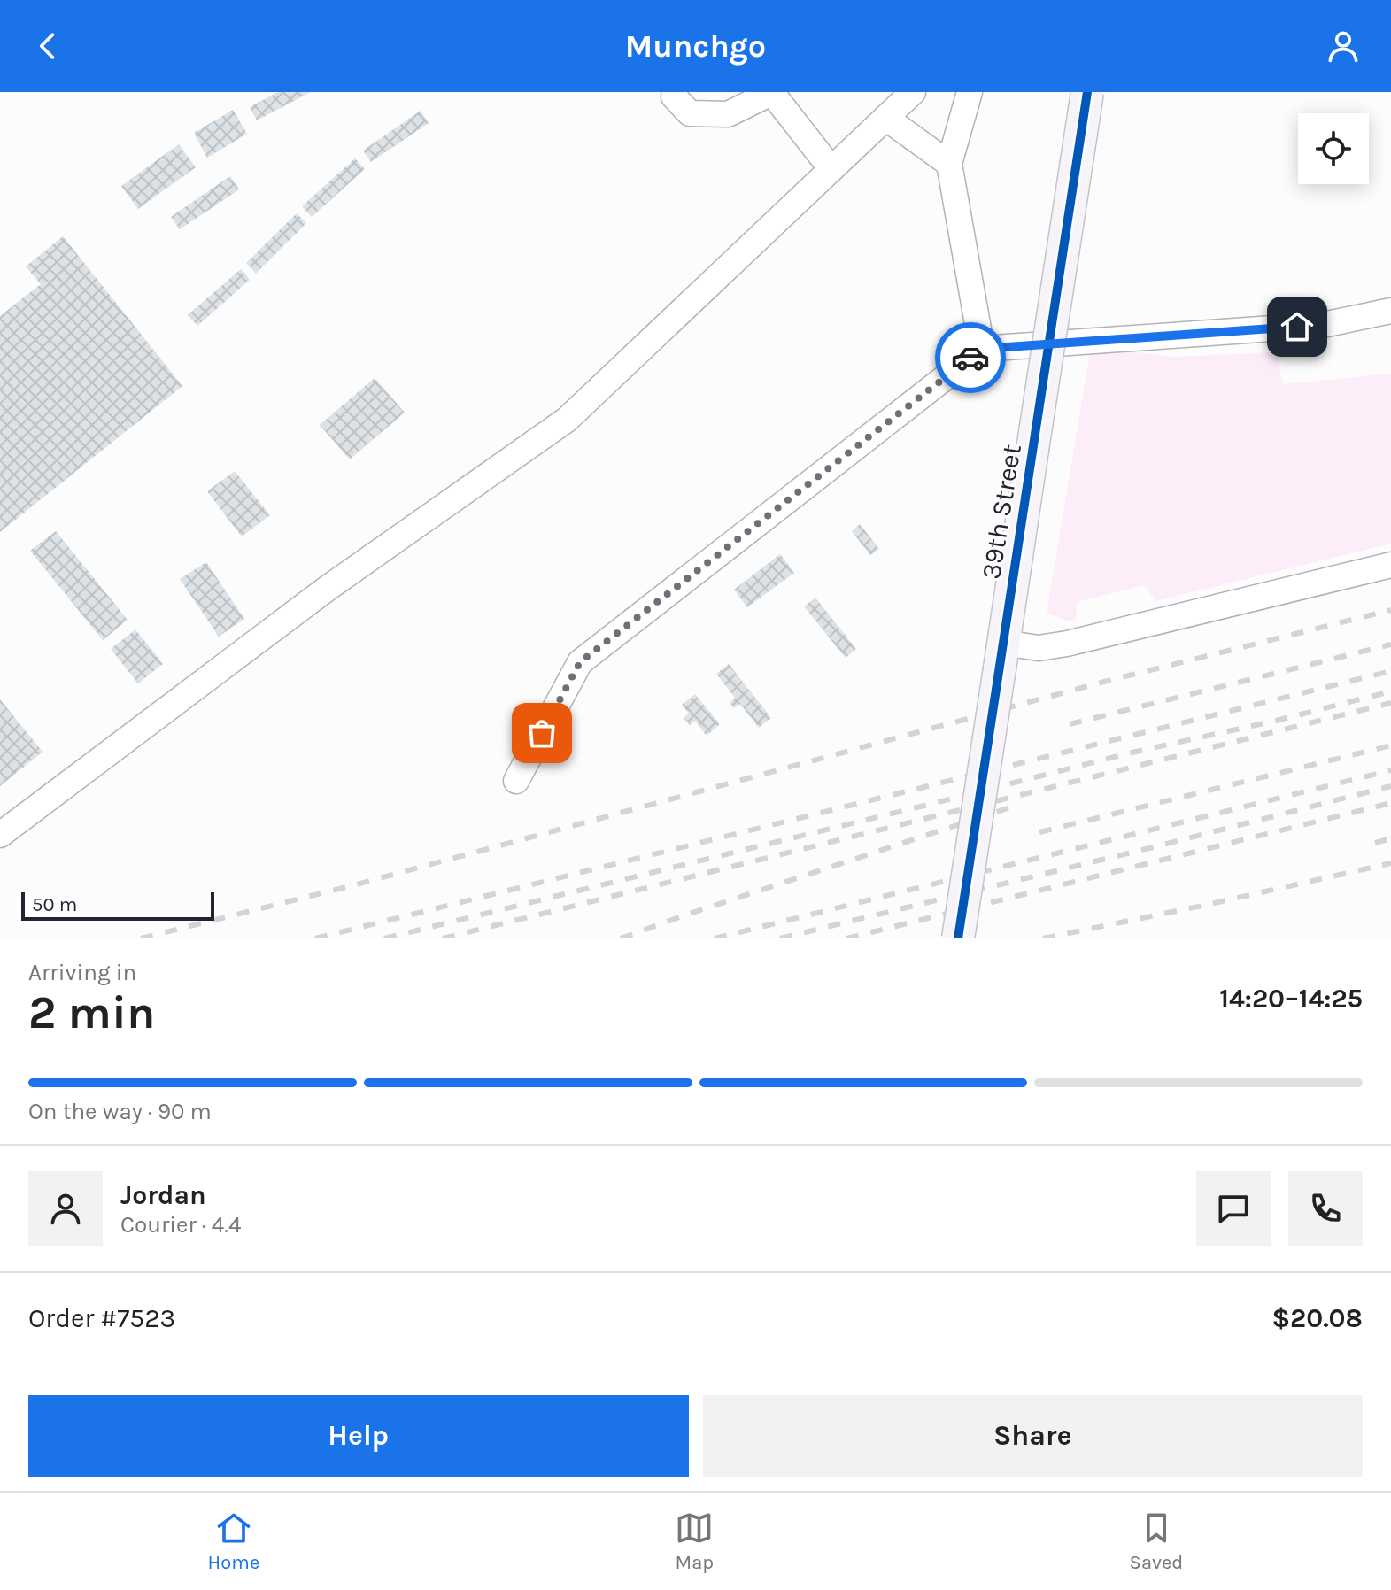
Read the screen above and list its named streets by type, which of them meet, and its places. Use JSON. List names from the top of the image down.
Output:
{
  "streets": {
    "main road": ["39th Street"]
  },
  "scale_bar": "50 m",
  "page": {
    "header": "Munchgo",
    "scale": "50 m",
    "heading": ["2 min", "Arriving in", "14:20–14:25"],
    "panel": [
      "Jordan",
      "Courier · 4.4",
      "Order #7523",
      "$20.08"
    ],
    "bar": "On the way · 90 m",
    "buttons": ["Help", "Share"],
    "tabs": ["Home", "Map", "Saved"]
  }
}
